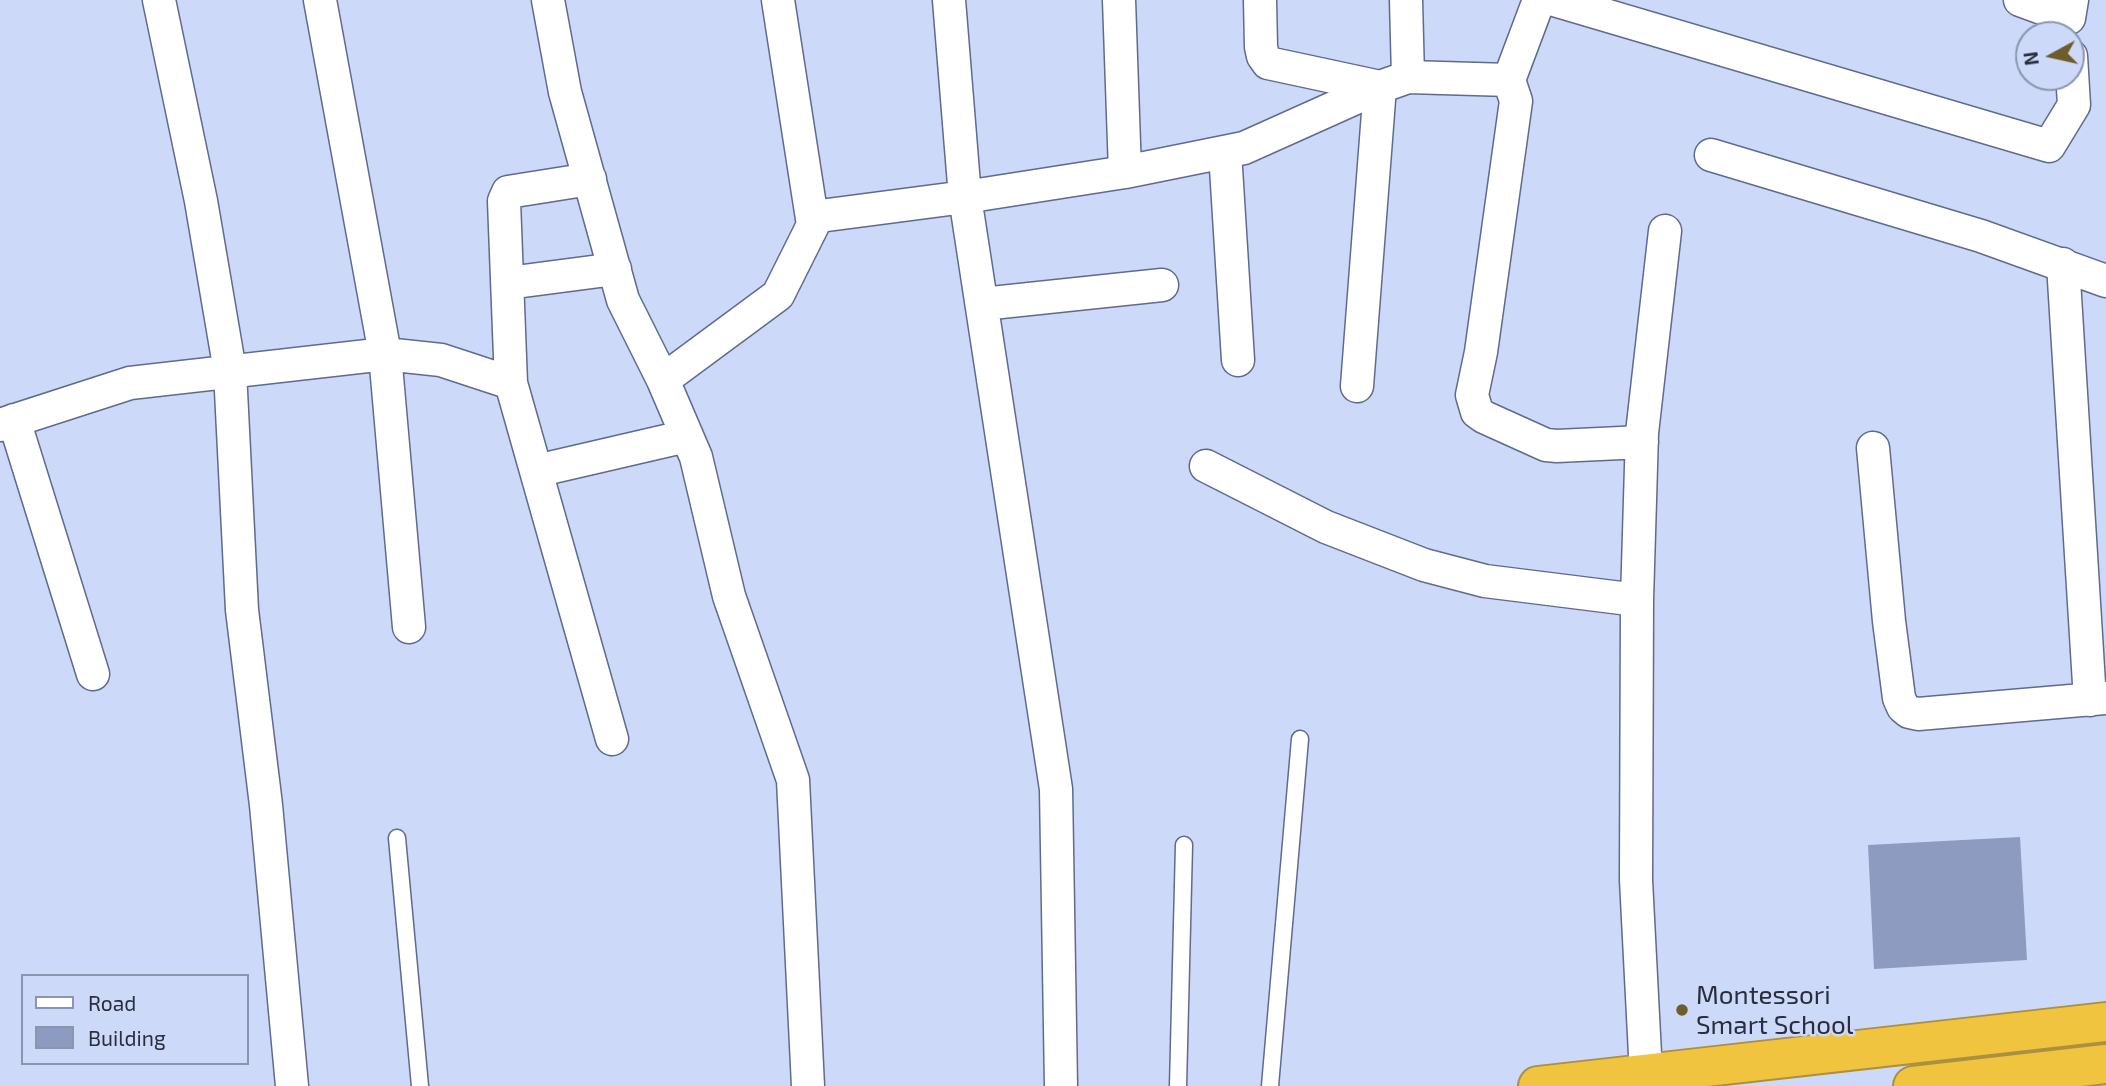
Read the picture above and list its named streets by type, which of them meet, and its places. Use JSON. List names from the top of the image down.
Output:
{
  "places": ["Montessori Smart School"],
  "legend": ["Road", "Building"],
  "north": "left"
}
